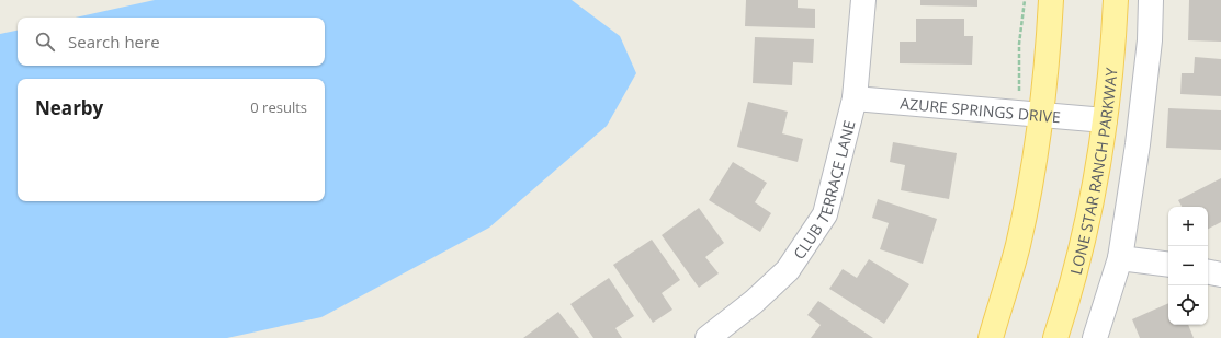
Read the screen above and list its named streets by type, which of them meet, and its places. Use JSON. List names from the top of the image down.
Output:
{
  "streets": {
    "main road": ["LONE STAR RANCH PARKWAY"],
    "street": ["AZURE SPRINGS DRIVE", "CLUB TERRACE LANE"]
  },
  "crossings": [
    ["AZURE SPRINGS DRIVE", "LONE STAR RANCH PARKWAY"],
    ["AZURE SPRINGS DRIVE", "CLUB TERRACE LANE"]
  ],
  "page": {
    "search": "Search here",
    "heading": ["Nearby", "0 results"],
    "map_buttons": ["+", "−"]
  }
}
